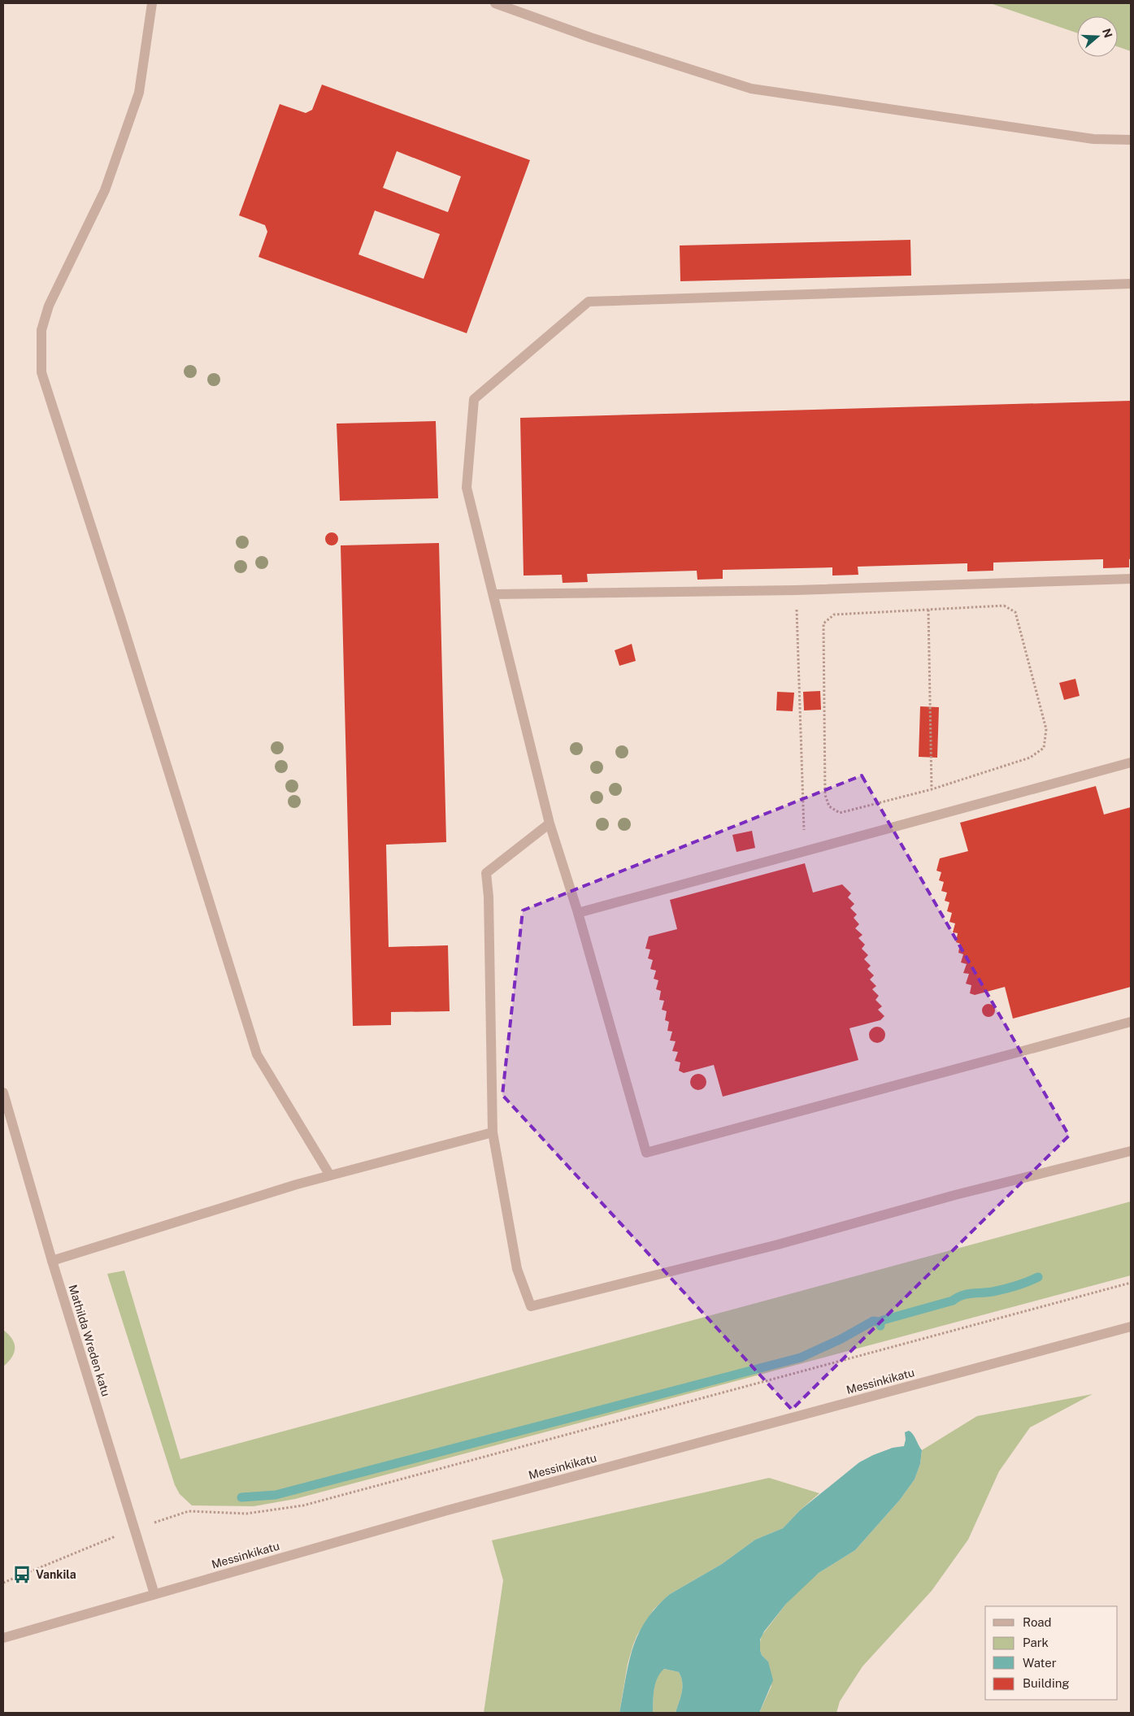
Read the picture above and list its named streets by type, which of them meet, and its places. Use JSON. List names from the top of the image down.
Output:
{
  "streets": {
    "street": ["Mathilda Wreden katu", "Messinkikatu"]
  },
  "crossings": [
    ["Mathilda Wreden katu", "Messinkikatu"]
  ],
  "places": {
    "bus stop": ["Vankila"]
  },
  "legend": [
    "Road",
    "Park",
    "Water",
    "Building"
  ],
  "north": "right"
}
